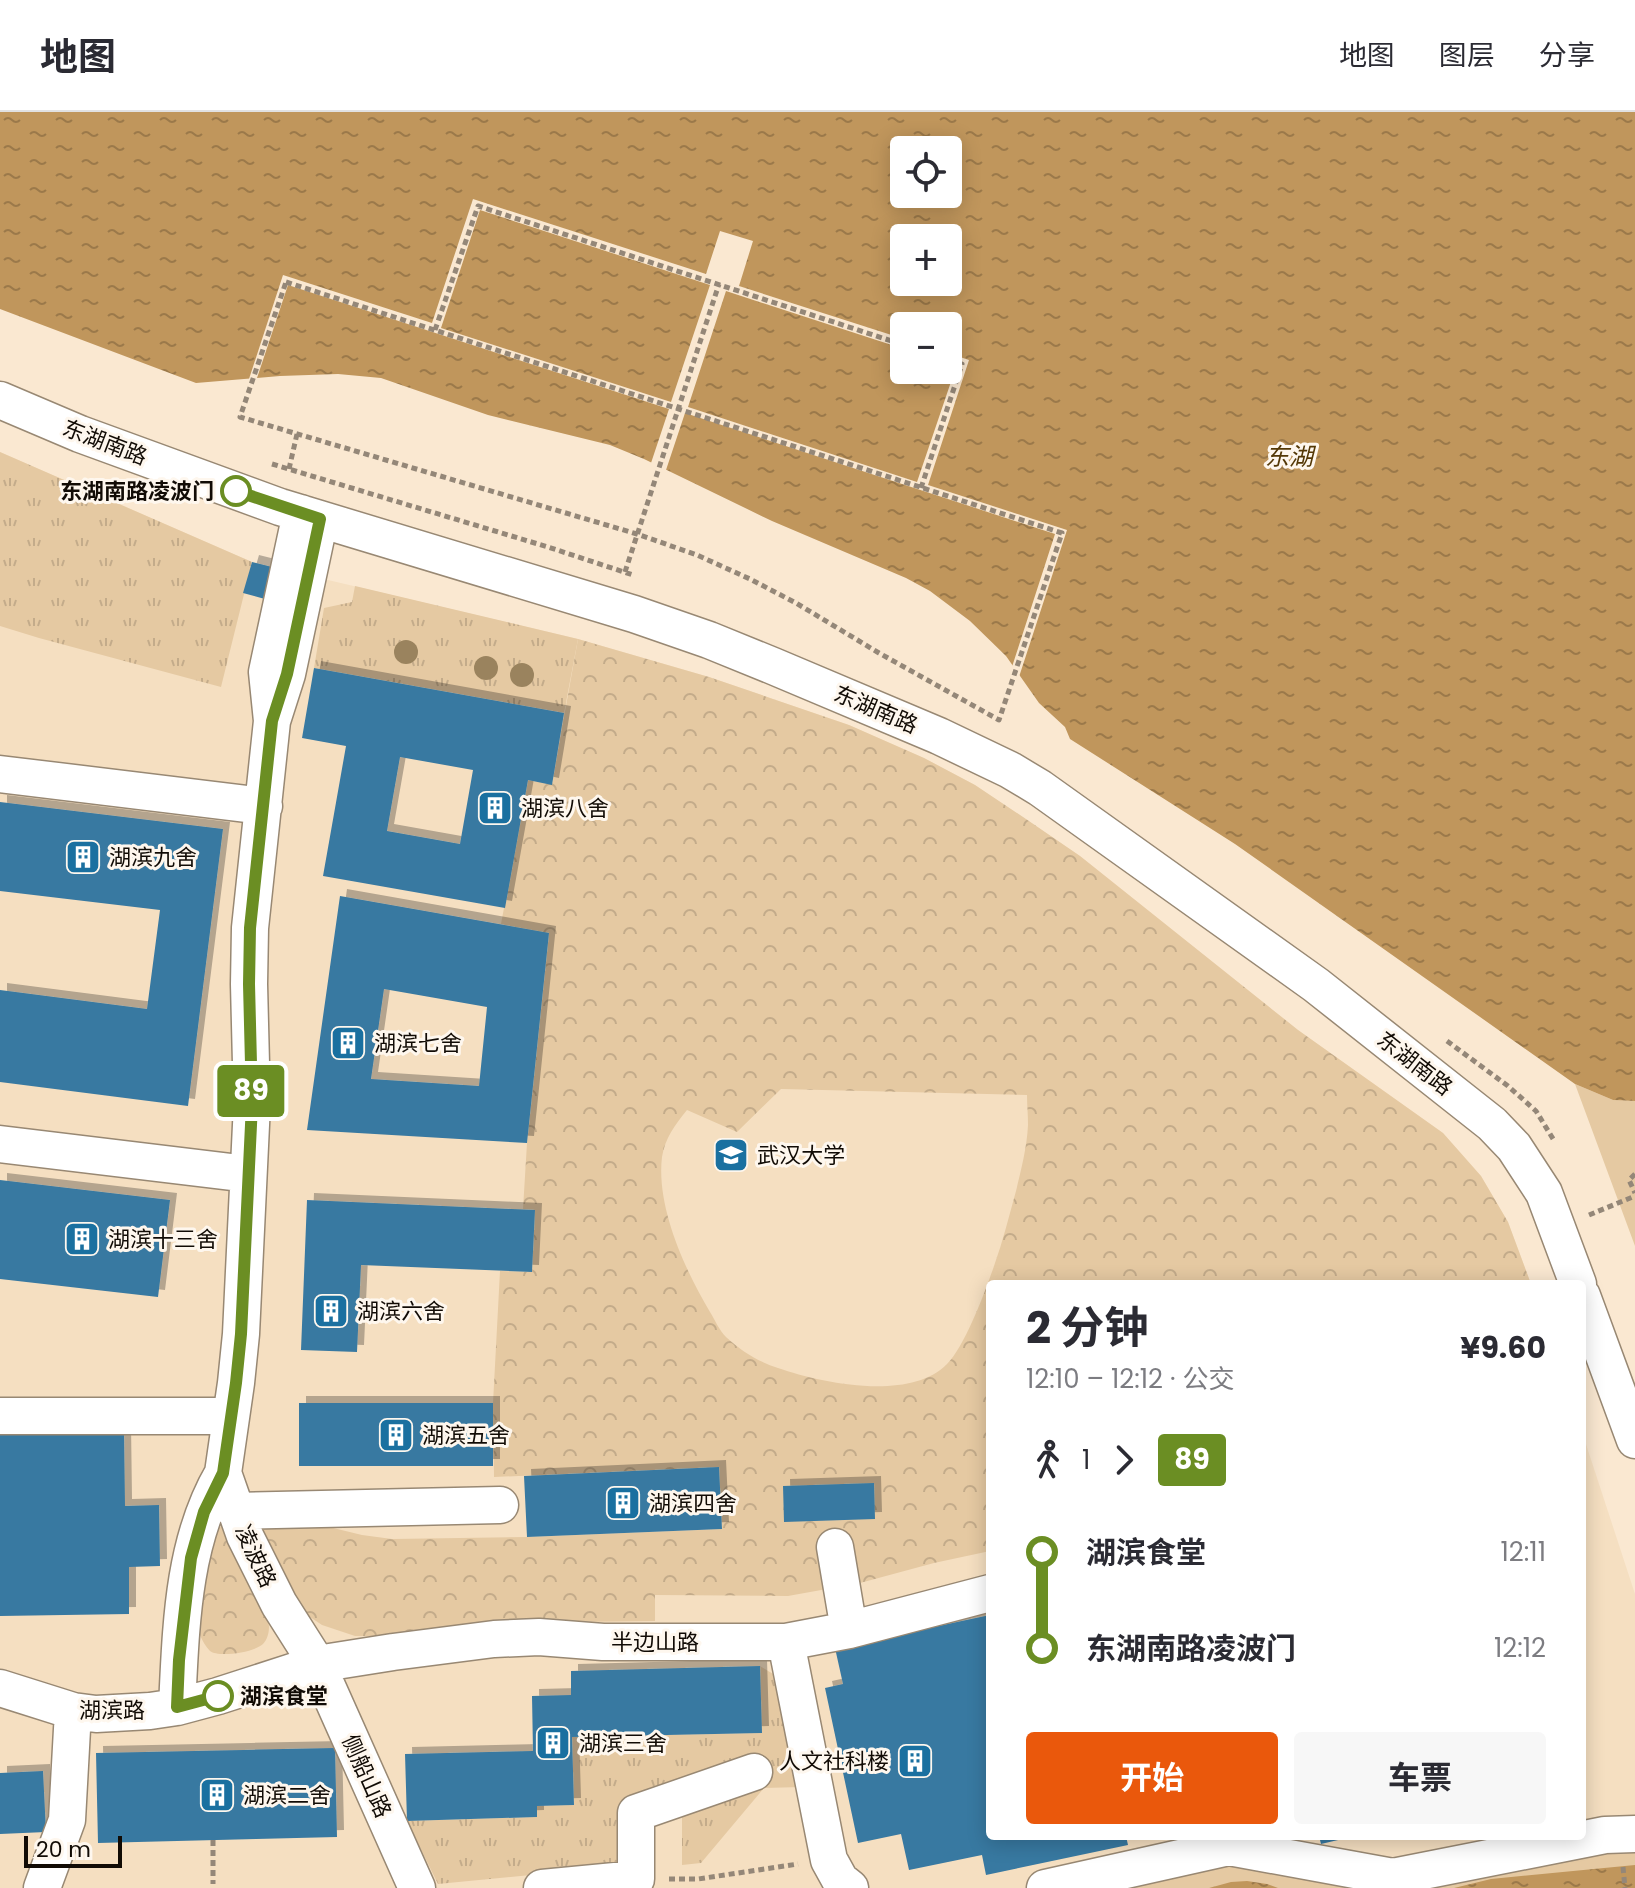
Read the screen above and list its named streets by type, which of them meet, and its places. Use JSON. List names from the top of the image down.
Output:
{
  "streets": {
    "street": [
      "东湖南路",
      "凌波路",
      "半边山路",
      "湖滨路",
      "侧船山路"
    ]
  },
  "crossings": [
    ["东湖南路", "凌波路"],
    ["凌波路", "半边山路"],
    ["凌波路", "湖滨路"],
    ["凌波路", "侧船山路"],
    ["半边山路", "湖滨路"],
    ["半边山路", "侧船山路"],
    ["湖滨路", "侧船山路"]
  ],
  "water": ["东湖"],
  "places": {
    "other": ["东湖南路凌波门", "湖滨食堂"],
    "building": [
      "湖滨八舍",
      "湖滨九舍",
      "湖滨七舍",
      "湖滨十三舍",
      "湖滨六舍",
      "湖滨五舍",
      "湖滨四舍",
      "湖滨三舍",
      "人文社科楼",
      "湖滨二舍"
    ],
    "school or university": ["武汉大学"]
  },
  "lines": ["bus line 89"],
  "scale_bar": "20 m",
  "page": {
    "header": "地图",
    "nav": ["地图", "图层", "分享"],
    "on_map": "89",
    "map_buttons": ["+", "−"],
    "heading": ["2 分钟", "12:10 – 12:12 · 公交", "¥9.60"],
    "legs": ["1", "89"],
    "list": [
      {
        "name": "湖滨食堂",
        "value": "12:11"
      },
      {
        "name": "东湖南路凌波门",
        "value": "12:12"
      }
    ],
    "buttons": ["开始", "车票"],
    "scale": "20 m"
  }
}
